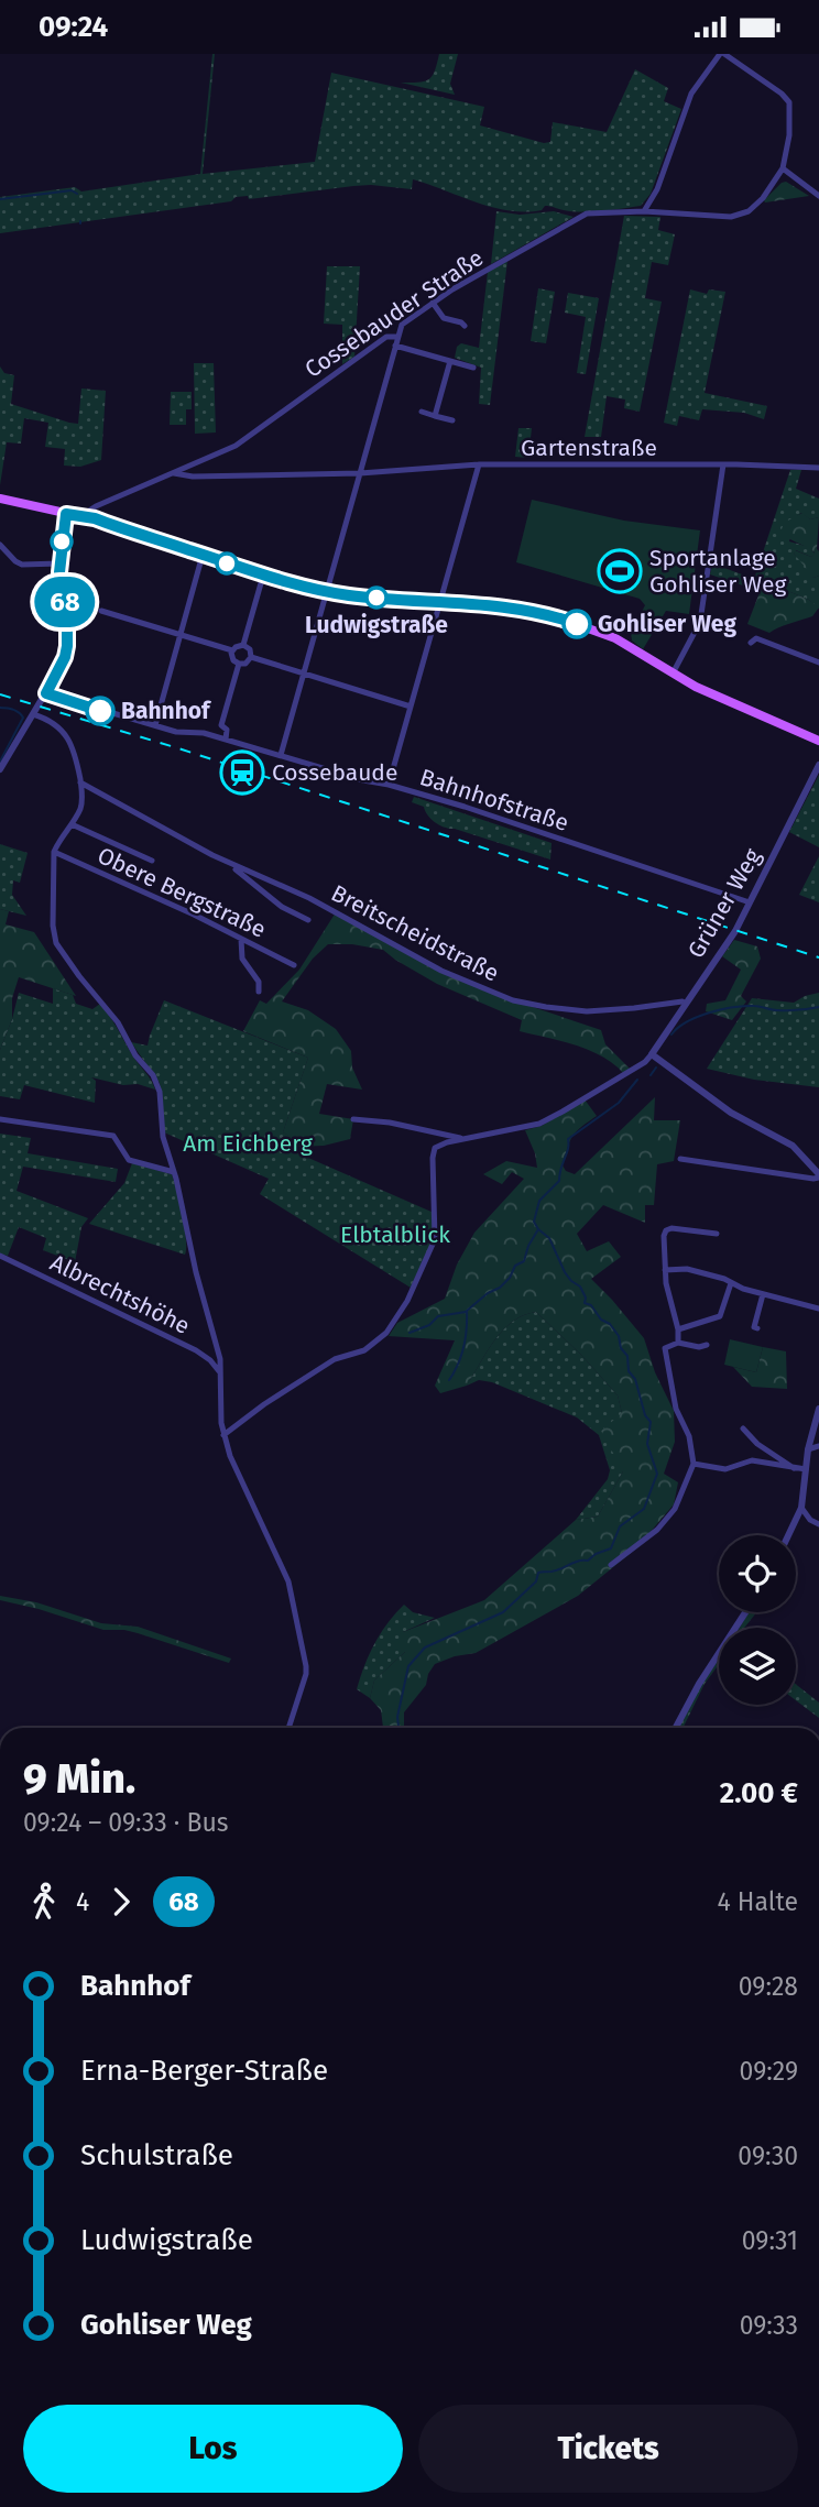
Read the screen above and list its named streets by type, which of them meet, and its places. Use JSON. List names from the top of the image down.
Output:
{
  "streets": {
    "street": [
      "Cossebauder Straße",
      "Gartenstraße",
      "Bahnhofstraße",
      "Obere Bergstraße",
      "Grüner Weg",
      "Breitscheidstraße",
      "Albrechtshöhe"
    ]
  },
  "crossings": [
    ["Cossebauder Straße", "Gartenstraße"],
    ["Bahnhofstraße", "Grüner Weg"],
    ["Grüner Weg", "Breitscheidstraße"]
  ],
  "parks": ["Am Eichberg", "Elbtalblick"],
  "places": {
    "sports": ["Sportanlage Gohliser Weg"],
    "other": ["Ludwigstraße", "Gohliser Weg", "Bahnhof"],
    "station": ["Cossebaude"]
  },
  "lines": ["bus line 68"],
  "page": {
    "status": "09:24",
    "on_map": "68",
    "heading": ["9 Min.", "09:24 – 09:33 · Bus", "2.00 €"],
    "legs": ["4", "68", "4 Halte"],
    "list": [
      {
        "name": "Bahnhof",
        "value": "09:28"
      },
      {
        "name": "Erna-Berger-Straße",
        "value": "09:29"
      },
      {
        "name": "Schulstraße",
        "value": "09:30"
      },
      {
        "name": "Ludwigstraße",
        "value": "09:31"
      },
      {
        "name": "Gohliser Weg",
        "value": "09:33"
      }
    ],
    "buttons": ["Los", "Tickets"]
  }
}
